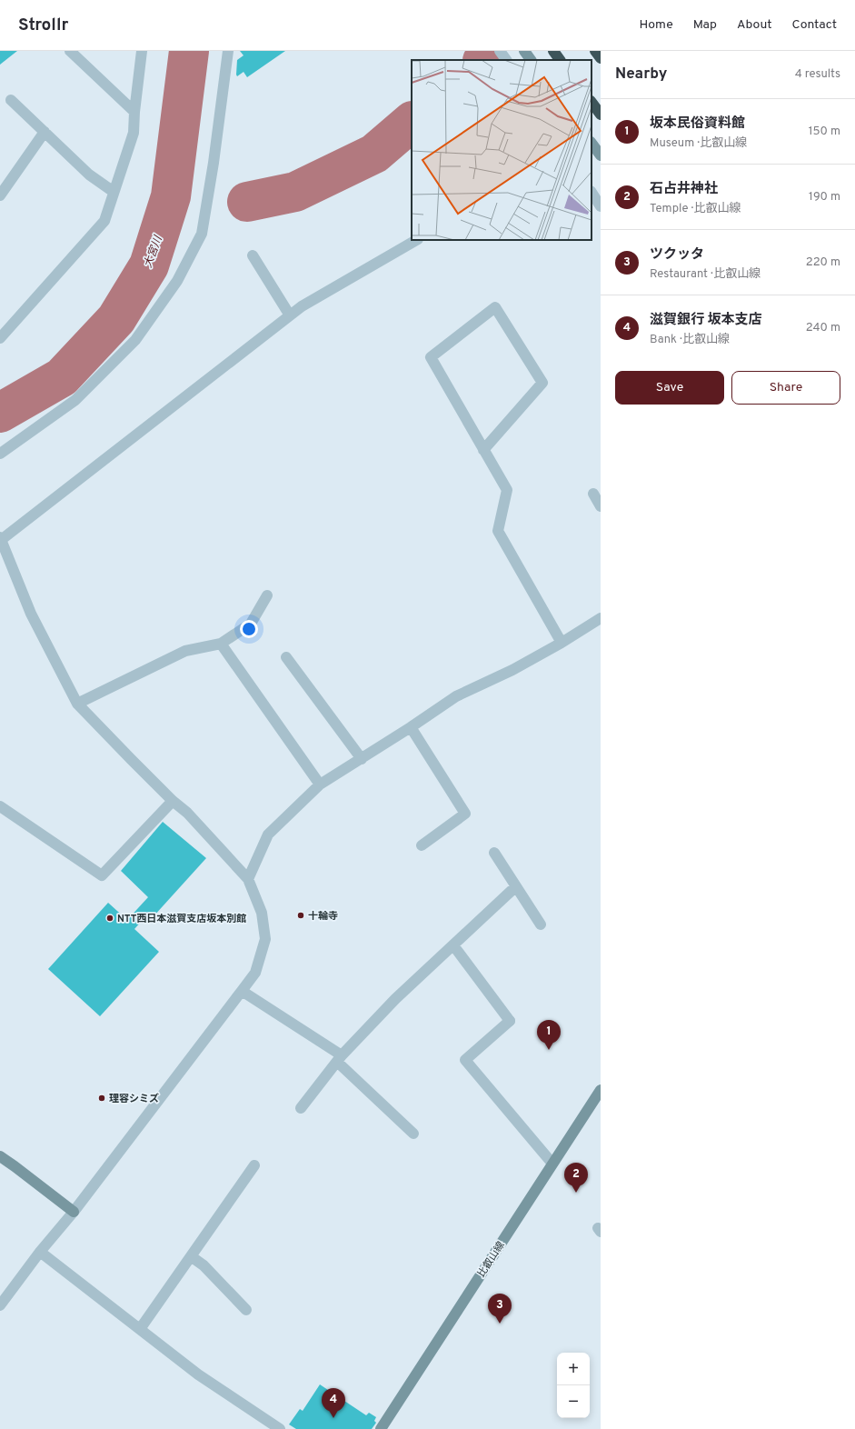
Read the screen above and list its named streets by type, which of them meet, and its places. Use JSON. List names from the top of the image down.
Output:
{
  "streets": {
    "main road": ["比叡山線"]
  },
  "water": ["大宮川"],
  "places": ["十輪寺", "NTT西日本滋賀支店坂本別館", "理容シミズ"],
  "page": {
    "header": "Strollr",
    "nav": [
      "Home",
      "Map",
      "About",
      "Contact"
    ],
    "heading": ["Nearby", "4 results"],
    "list": [
      {
        "mark": "1",
        "name": "坂本民俗資料館",
        "note": "Museum · 比叡山線",
        "value": "150 m"
      },
      {
        "mark": "2",
        "name": "石占井神社",
        "note": "Temple · 比叡山線",
        "value": "190 m"
      },
      {
        "mark": "3",
        "name": "ツクッタ",
        "note": "Restaurant · 比叡山線",
        "value": "220 m"
      },
      {
        "mark": "4",
        "name": "滋賀銀行 坂本支店",
        "note": "Bank · 比叡山線",
        "value": "240 m"
      }
    ],
    "buttons": ["Save", "Share"],
    "pins": [
      "1",
      "2",
      "3",
      "4"
    ],
    "map_buttons": ["+", "−"]
  }
}
